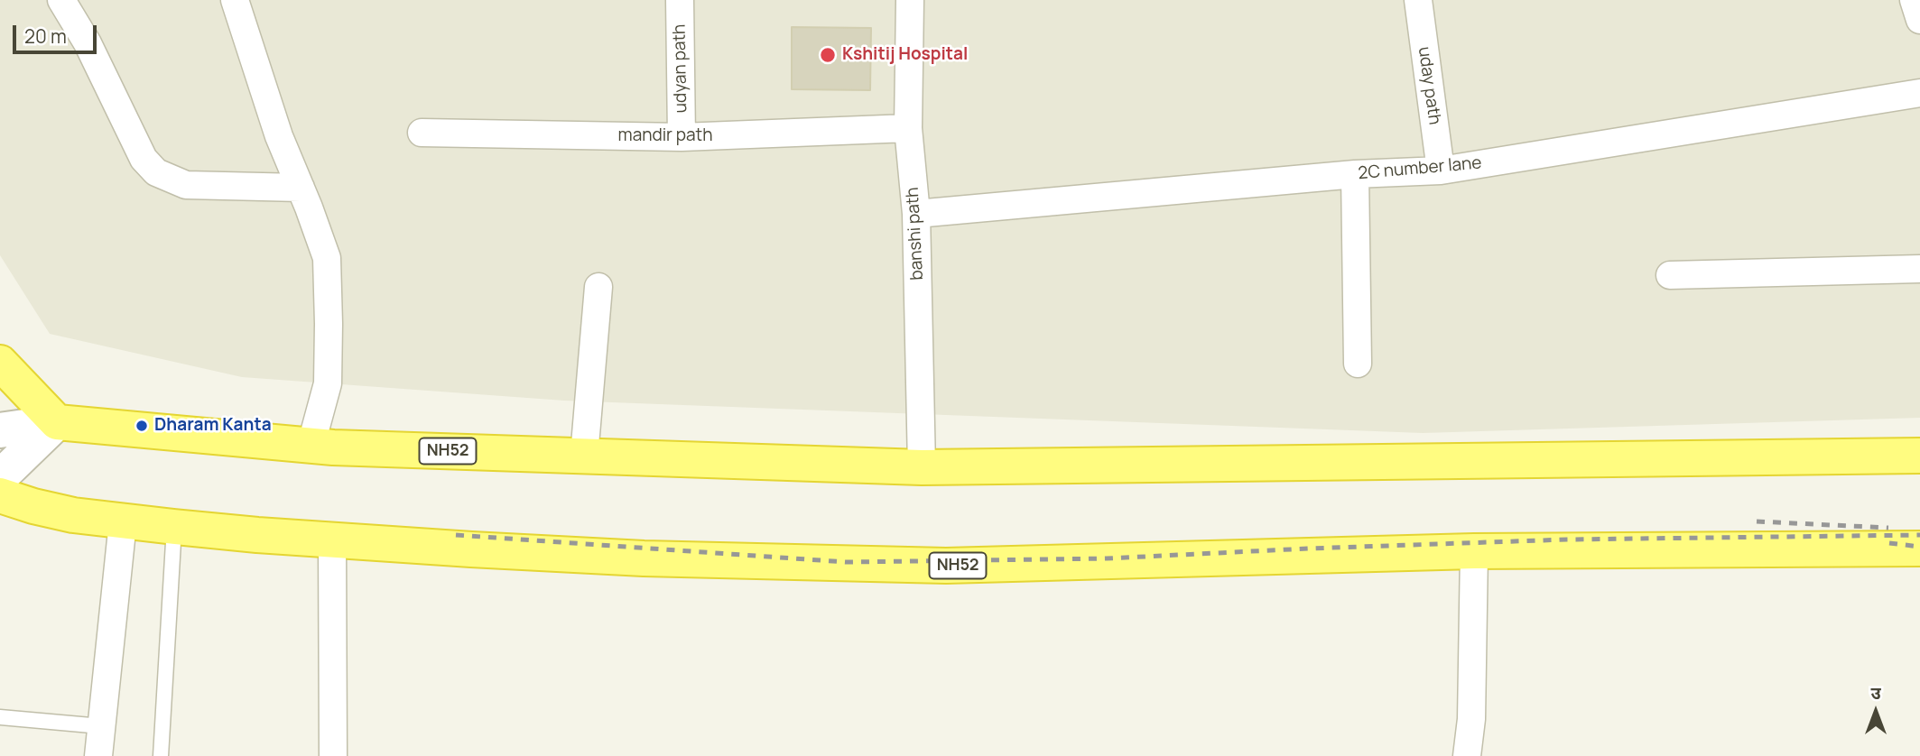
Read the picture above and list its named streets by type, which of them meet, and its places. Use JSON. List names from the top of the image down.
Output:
{
  "streets": {
    "highway": ["NH52"],
    "street": [
      "udyan path",
      "uday path",
      "mandir path",
      "2C number lane",
      "banshi path"
    ]
  },
  "crossings": [
    ["udyan path", "mandir path"],
    ["uday path", "2C number lane"],
    ["mandir path", "banshi path"],
    ["2C number lane", "banshi path"],
    ["banshi path", "NH52"]
  ],
  "places": ["Kshitij Hospital", "Dharam Kanta"],
  "scale_bar": "20 m",
  "north": "top"
}
